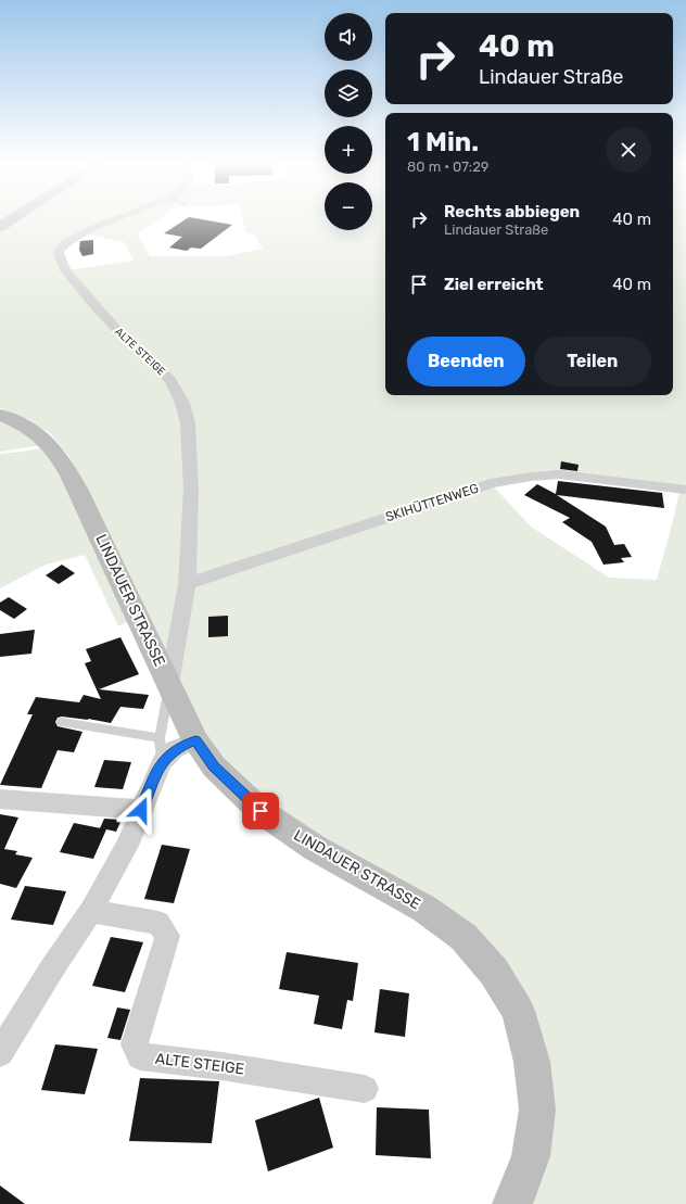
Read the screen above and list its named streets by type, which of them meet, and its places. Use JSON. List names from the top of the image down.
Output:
{
  "streets": {
    "main road": ["LINDAUER STRASSE"],
    "street": ["ALTE STEIGE", "SKIHÜTTENWEG"]
  },
  "crossings": [
    ["ALTE STEIGE", "SKIHÜTTENWEG"],
    ["ALTE STEIGE", "LINDAUER STRASSE"]
  ],
  "page": {
    "map_buttons": ["+", "−"],
    "turn": ["40 m", "Lindauer Straße"],
    "heading": ["1 Min.", "80 m · 07:29"],
    "list": [
      {
        "name": "Rechts abbiegen",
        "note": "Lindauer Straße",
        "value": "40 m"
      },
      {
        "name": "Ziel erreicht",
        "value": "40 m"
      }
    ],
    "buttons": ["Beenden", "Teilen"]
  }
}
